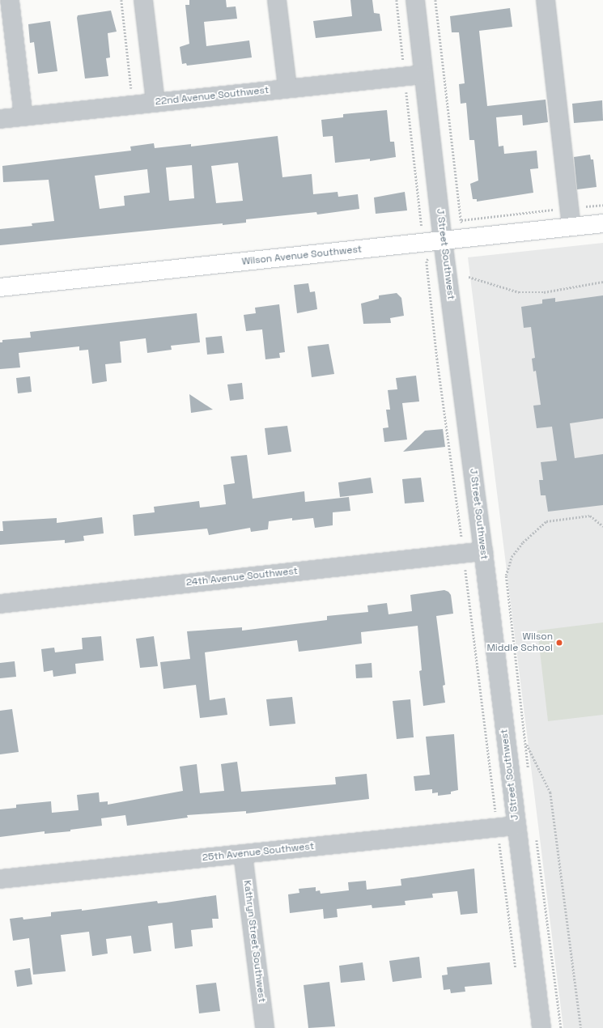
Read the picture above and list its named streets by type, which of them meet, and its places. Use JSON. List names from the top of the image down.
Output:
{
  "streets": {
    "main road": ["Wilson Avenue Southwest"],
    "street": [
      "22nd Avenue Southwest",
      "J Street Southwest",
      "24th Avenue Southwest",
      "25th Avenue Southwest",
      "Kathryn Street Southwest"
    ]
  },
  "crossings": [
    ["22nd Avenue Southwest", "J Street Southwest"],
    ["J Street Southwest", "Wilson Avenue Southwest"],
    ["J Street Southwest", "24th Avenue Southwest"],
    ["J Street Southwest", "25th Avenue Southwest"],
    ["25th Avenue Southwest", "Kathryn Street Southwest"]
  ],
  "places": ["Wilson Middle School"]
}
